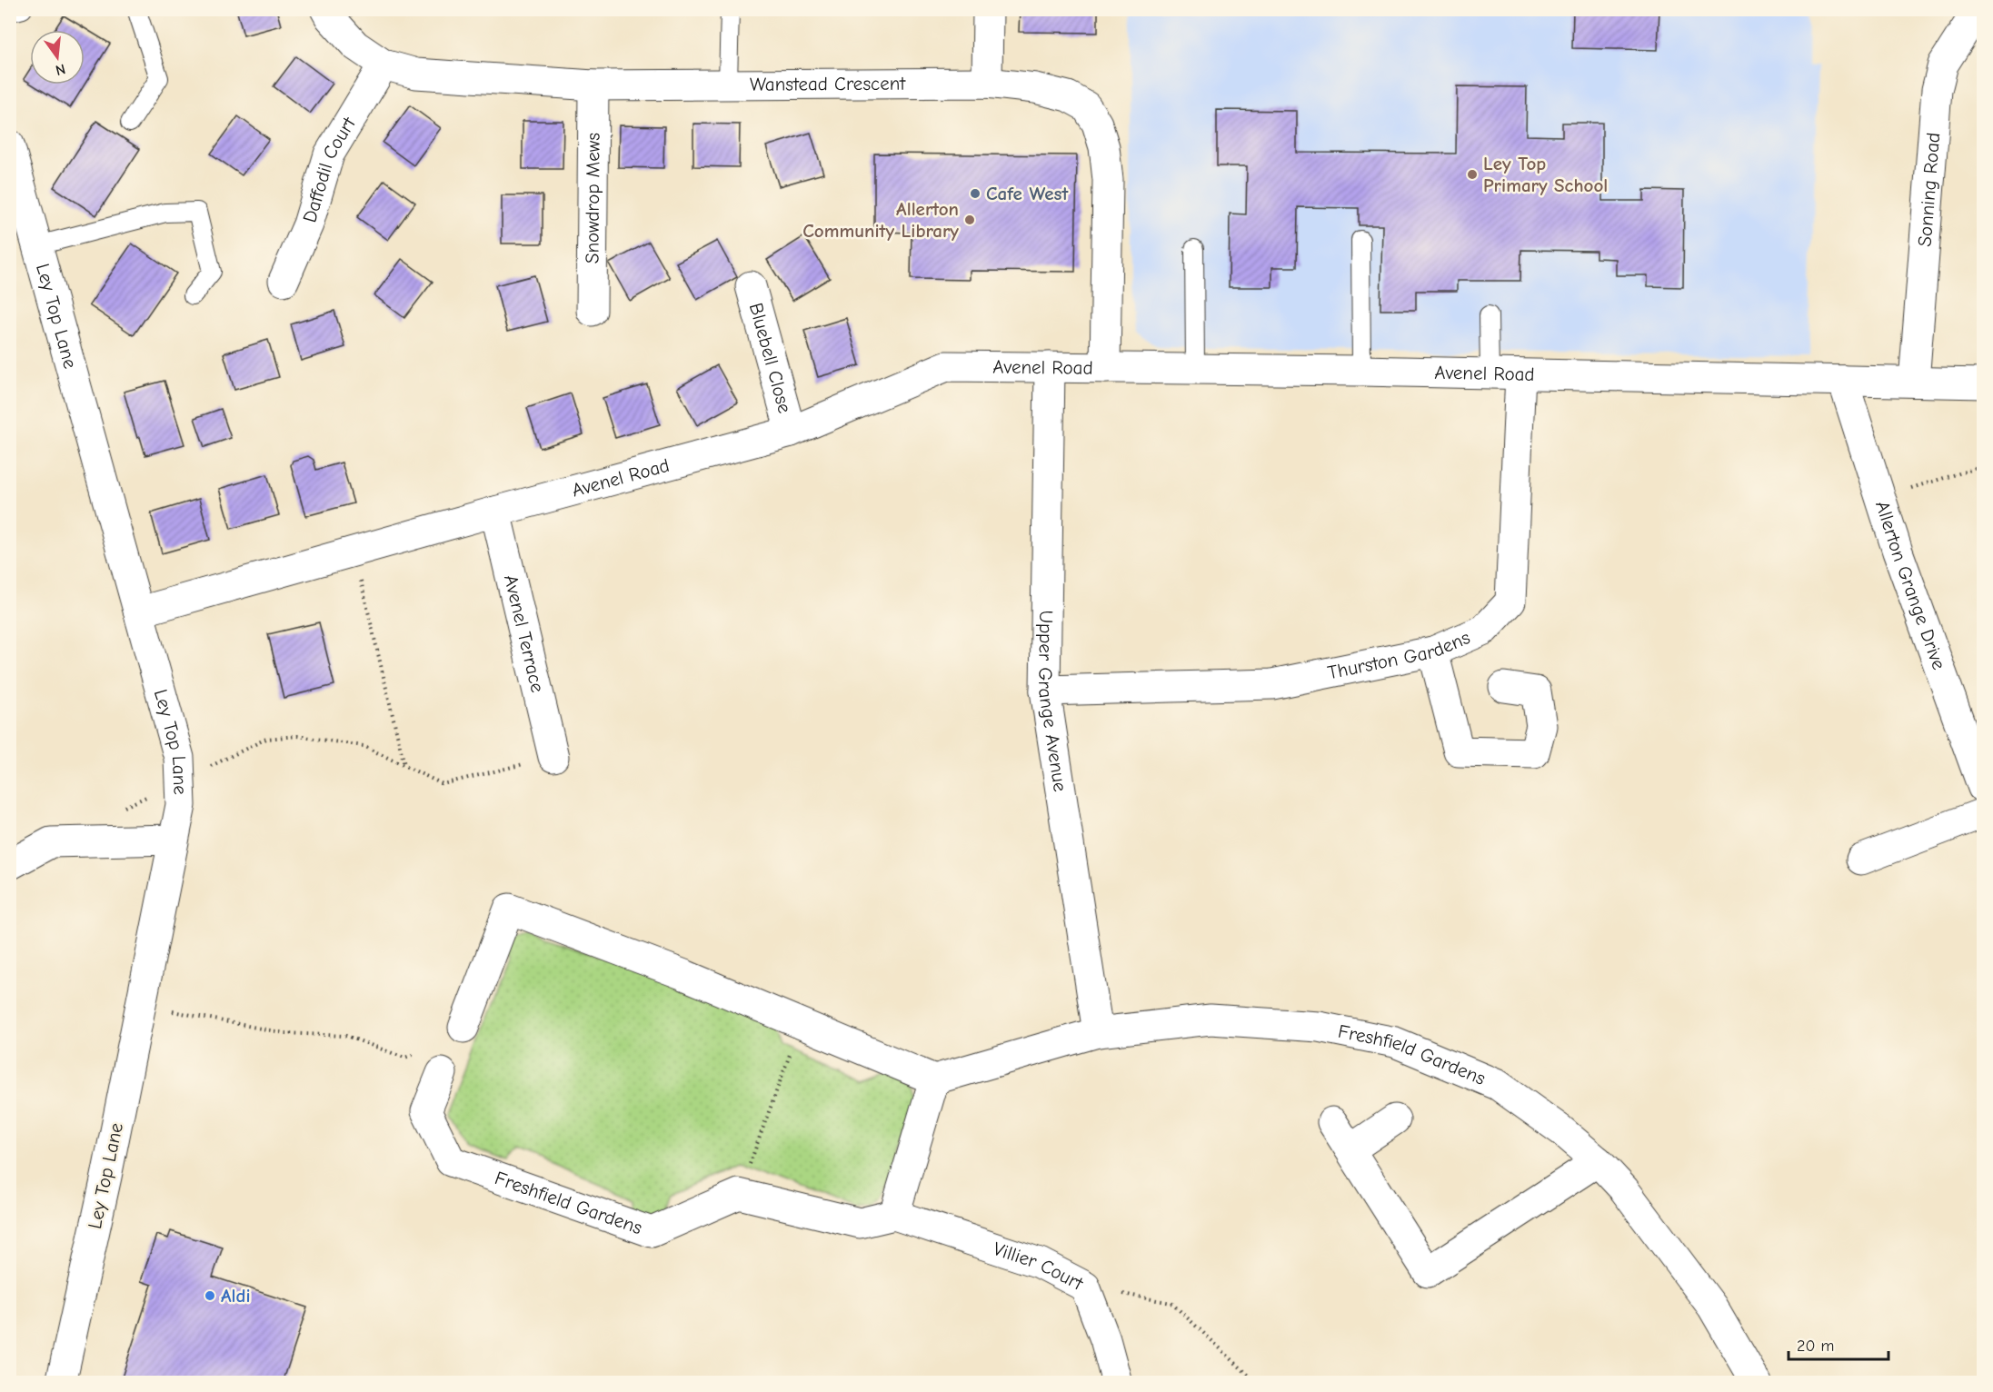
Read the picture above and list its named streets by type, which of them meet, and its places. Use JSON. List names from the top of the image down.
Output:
{
  "streets": {
    "street": [
      "Wanstead Crescent",
      "Daffodil Court",
      "Sonning Road",
      "Snowdrop Mews",
      "Ley Top Lane",
      "Bluebell Close",
      "Avenel Road",
      "Allerton Grange Drive",
      "Avenel Terrace",
      "Thurston Gardens",
      "Upper Grange Avenue",
      "Freshfield Gardens",
      "Villier Court"
    ]
  },
  "crossings": [
    ["Wanstead Crescent", "Daffodil Court"],
    ["Wanstead Crescent", "Snowdrop Mews"],
    ["Wanstead Crescent", "Avenel Road"],
    ["Sonning Road", "Avenel Road"],
    ["Ley Top Lane", "Avenel Road"],
    ["Bluebell Close", "Avenel Road"],
    ["Avenel Road", "Allerton Grange Drive"],
    ["Avenel Road", "Avenel Terrace"],
    ["Avenel Road", "Thurston Gardens"],
    ["Avenel Road", "Upper Grange Avenue"],
    ["Thurston Gardens", "Upper Grange Avenue"],
    ["Upper Grange Avenue", "Freshfield Gardens"]
  ],
  "places": [
    "Ley Top Primary School",
    "Cafe West",
    "Allerton Community Library",
    "Aldi"
  ],
  "scale_bar": "20 m",
  "north": "bottom"
}
